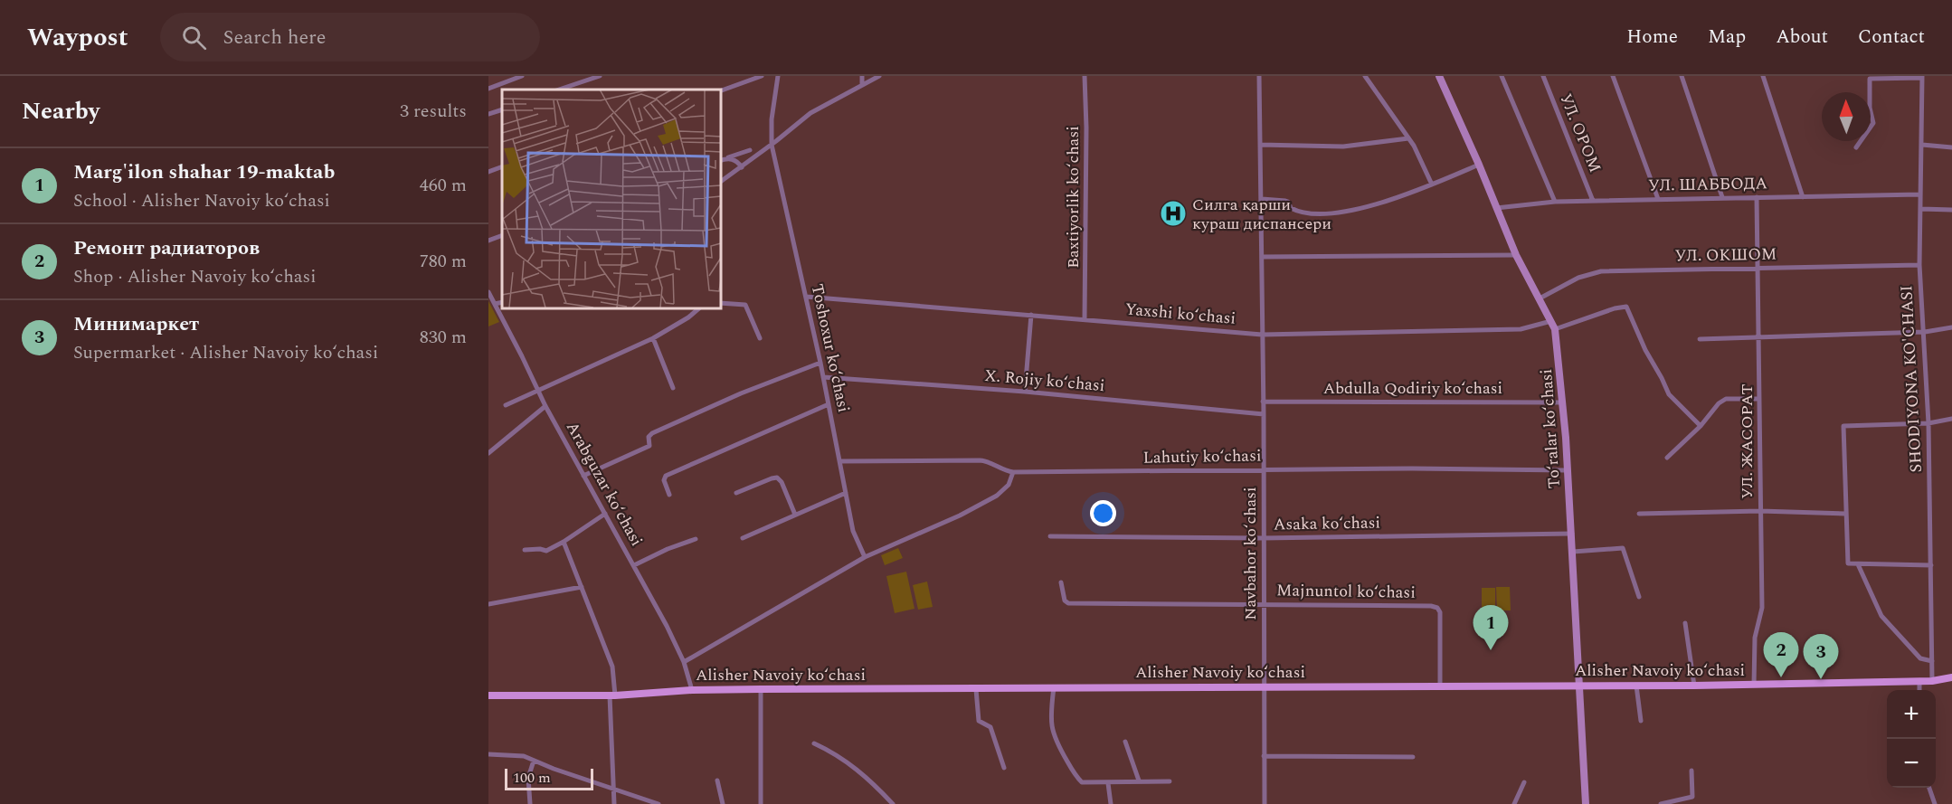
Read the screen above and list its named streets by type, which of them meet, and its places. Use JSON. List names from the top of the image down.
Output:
{
  "streets": {
    "main road": ["Toʻralar koʻchasi", "Alisher Navoiy koʻchasi"],
    "street": [
      "УЛ. ОРОМ",
      "УЛ. ШАББОДА",
      "Baxtiyorlik koʻchasi",
      "УЛ. ОКШОМ",
      "Yaxshi koʻchasi",
      "Toshoxur koʻchasi",
      "SHODIYONA KO'CHASI",
      "X. Rojiy koʻchasi",
      "Abdulla Qodiriy koʻchasi",
      "УЛ. ЖАСОРАТ",
      "Lahutiy koʻchasi",
      "Arabguzar koʻchasi",
      "Asaka koʻchasi",
      "Navbahor koʻchasi",
      "Majnuntol koʻchasi"
    ]
  },
  "crossings": [
    ["УЛ. ОРОМ", "УЛ. ШАББОДА"],
    ["УЛ. ШАББОДА", "SHODIYONA KO'CHASI"],
    ["УЛ. ШАББОДА", "Toʻralar koʻchasi"],
    ["УЛ. ШАББОДА", "УЛ. ЖАСОРАТ"],
    ["Baxtiyorlik koʻchasi", "Yaxshi koʻchasi"],
    ["УЛ. ОКШОМ", "SHODIYONA KO'CHASI"],
    ["УЛ. ОКШОМ", "Toʻralar koʻchasi"],
    ["УЛ. ОКШОМ", "УЛ. ЖАСОРАТ"],
    ["Yaxshi koʻchasi", "Toshoxur koʻchasi"],
    ["Yaxshi koʻchasi", "Toʻralar koʻchasi"],
    ["Yaxshi koʻchasi", "Navbahor koʻchasi"],
    ["Toshoxur koʻchasi", "X. Rojiy koʻchasi"],
    ["Toshoxur koʻchasi", "Lahutiy koʻchasi"],
    ["SHODIYONA KO'CHASI", "Alisher Navoiy koʻchasi"],
    ["X. Rojiy koʻchasi", "Navbahor koʻchasi"],
    ["Abdulla Qodiriy koʻchasi", "Toʻralar koʻchasi"],
    ["Abdulla Qodiriy koʻchasi", "Navbahor koʻchasi"],
    ["Toʻralar koʻchasi", "Lahutiy koʻchasi"],
    ["Toʻralar koʻchasi", "Asaka koʻchasi"],
    ["Toʻralar koʻchasi", "Alisher Navoiy koʻchasi"],
    ["УЛ. ЖАСОРАТ", "Alisher Navoiy koʻchasi"],
    ["Lahutiy koʻchasi", "Navbahor koʻchasi"],
    ["Arabguzar koʻchasi", "Alisher Navoiy koʻchasi"],
    ["Asaka koʻchasi", "Navbahor koʻchasi"],
    ["Navbahor koʻchasi", "Majnuntol koʻchasi"],
    ["Navbahor koʻchasi", "Alisher Navoiy koʻchasi"],
    ["Majnuntol koʻchasi", "Alisher Navoiy koʻchasi"]
  ],
  "places": {
    "hospital": ["Силга қарши кураш диспансери"]
  },
  "scale_bar": "100 m",
  "north": "top",
  "page": {
    "header": "Waypost",
    "search": "Search here",
    "nav": [
      "Home",
      "Map",
      "About",
      "Contact"
    ],
    "heading": ["Nearby", "3 results"],
    "list": [
      {
        "mark": "1",
        "name": "Marg'ilon shahar 19-maktab",
        "note": "School · Alisher Navoiy koʻchasi",
        "value": "460 m"
      },
      {
        "mark": "2",
        "name": "Ремонт радиаторов",
        "note": "Shop · Alisher Navoiy koʻchasi",
        "value": "780 m"
      },
      {
        "mark": "3",
        "name": "Минимаркет",
        "note": "Supermarket · Alisher Navoiy koʻchasi",
        "value": "830 m"
      }
    ],
    "pins": ["1", "2", "3"],
    "map_buttons": ["+", "−"],
    "scale": "100 m"
  }
}
